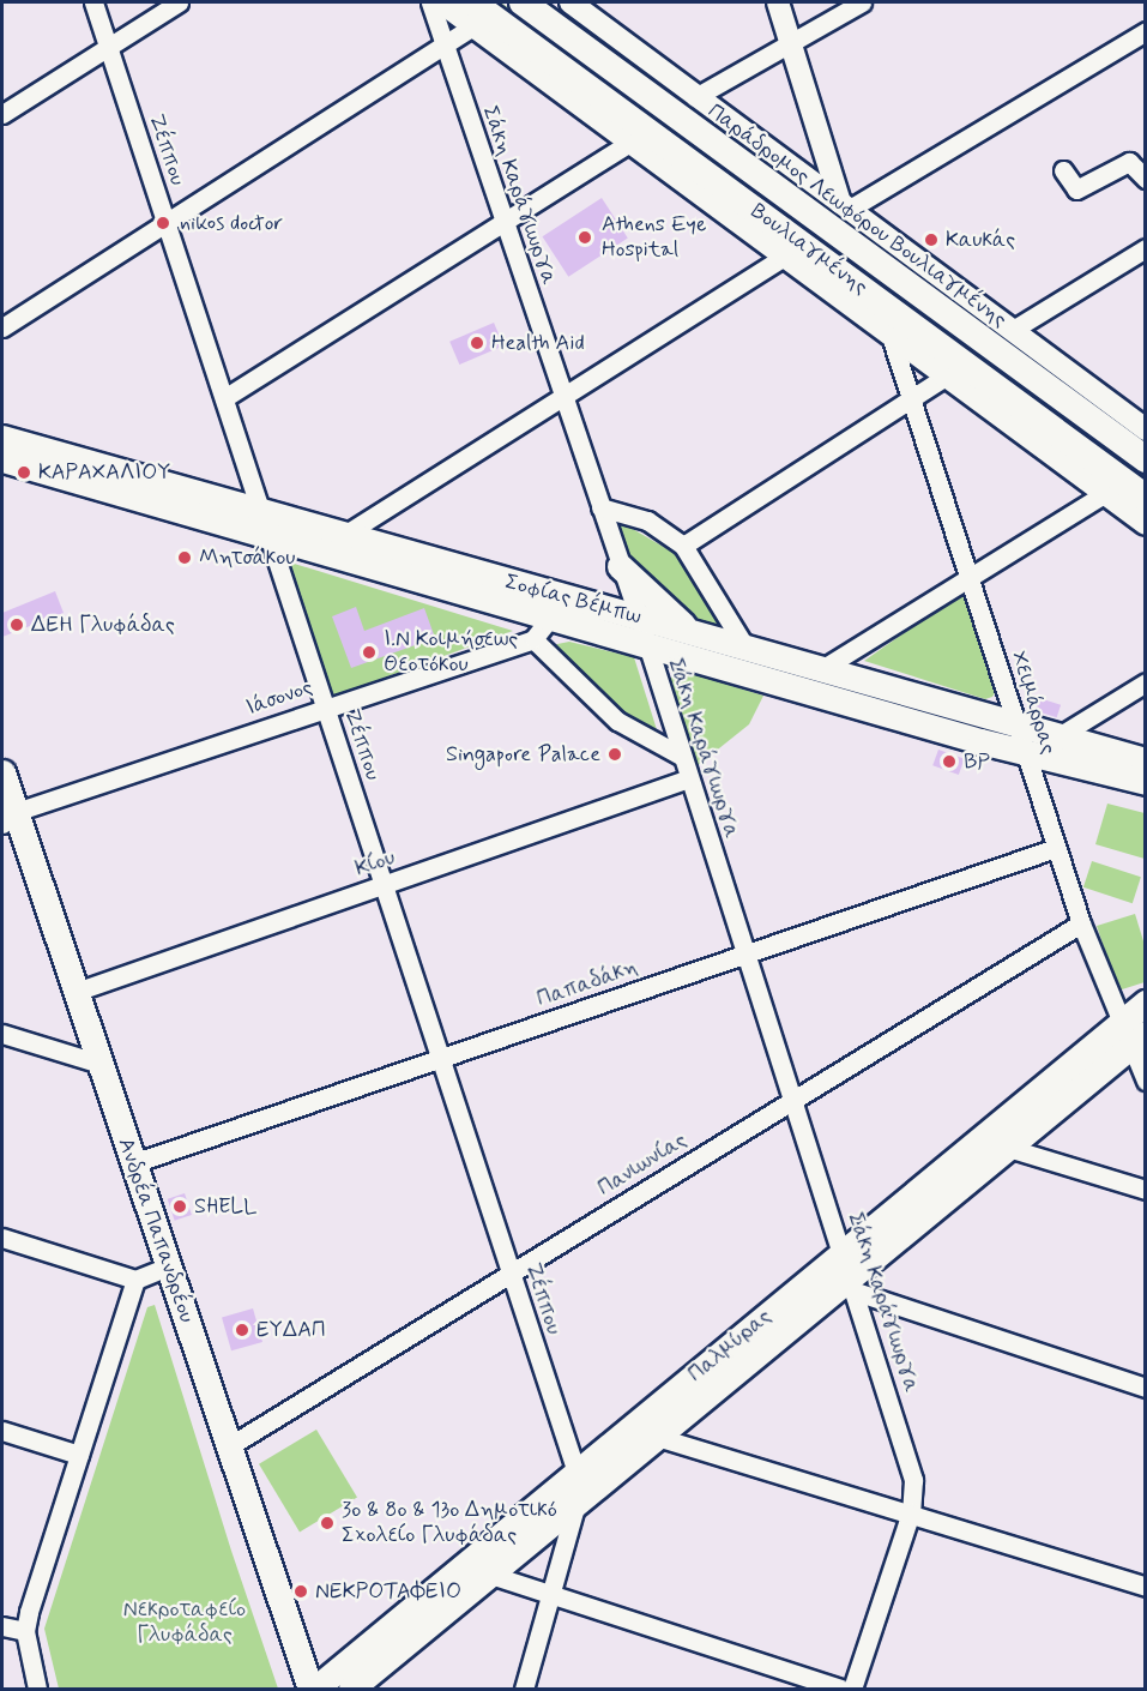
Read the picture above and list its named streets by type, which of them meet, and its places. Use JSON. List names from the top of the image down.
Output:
{
  "streets": {
    "main road": [
      "Βουλιαγμένης",
      "Σοφίας Βέμπω",
      "Ανδρέα Παπανδρέου",
      "Παλμύρας"
    ],
    "street": [
      "Ζέππου",
      "Σάκη Καράγιωργα",
      "Παράδρομος Λεωφόρου Βουλιαγμένης",
      "Ιάσονος",
      "Χειμάρρας",
      "Κίου",
      "Παπαδάκη",
      "Πανιωνίας"
    ]
  },
  "crossings": [
    ["Ζέππου", "Σοφίας Βέμπω"],
    ["Ζέππου", "Ιάσονος"],
    ["Ζέππου", "Κίου"],
    ["Ζέππου", "Παπαδάκη"],
    ["Ζέππου", "Πανιωνίας"],
    ["Ζέππου", "Παλμύρας"],
    ["Σάκη Καράγιωργα", "Σοφίας Βέμπω"],
    ["Σάκη Καράγιωργα", "Κίου"],
    ["Σάκη Καράγιωργα", "Παπαδάκη"],
    ["Σάκη Καράγιωργα", "Πανιωνίας"],
    ["Σάκη Καράγιωργα", "Παλμύρας"],
    ["Σοφίας Βέμπω", "Χειμάρρας"],
    ["Ιάσονος", "Ανδρέα Παπανδρέου"],
    ["Χειμάρρας", "Παπαδάκη"],
    ["Χειμάρρας", "Πανιωνίας"],
    ["Χειμάρρας", "Παλμύρας"],
    ["Κίου", "Ανδρέα Παπανδρέου"],
    ["Παπαδάκη", "Ανδρέα Παπανδρέου"],
    ["Πανιωνίας", "Ανδρέα Παπανδρέου"],
    ["Ανδρέα Παπανδρέου", "Παλμύρας"]
  ],
  "parks": ["Νεκροταφείο Γλυφάδας"],
  "places": [
    "nikos doctor",
    "Athens Eye Hospital",
    "Καυκάς",
    "Health Aid",
    "ΚΑΡΑΧΑΛΙΟΥ",
    "Μητσάκου",
    "ΔΕΗ Γλυφάδας",
    "Ι.Ν Κοιμήσεως Θεοτόκου",
    "Singapore Palace",
    "BP",
    "SHELL",
    "ΕΥΔΑΠ",
    "3ο & 8ο & 13ο Δημοτικό Σχολείο Γλυφάδας",
    "ΝΕΚΡΟΤΑΦΕΙΟ"
  ]
}
